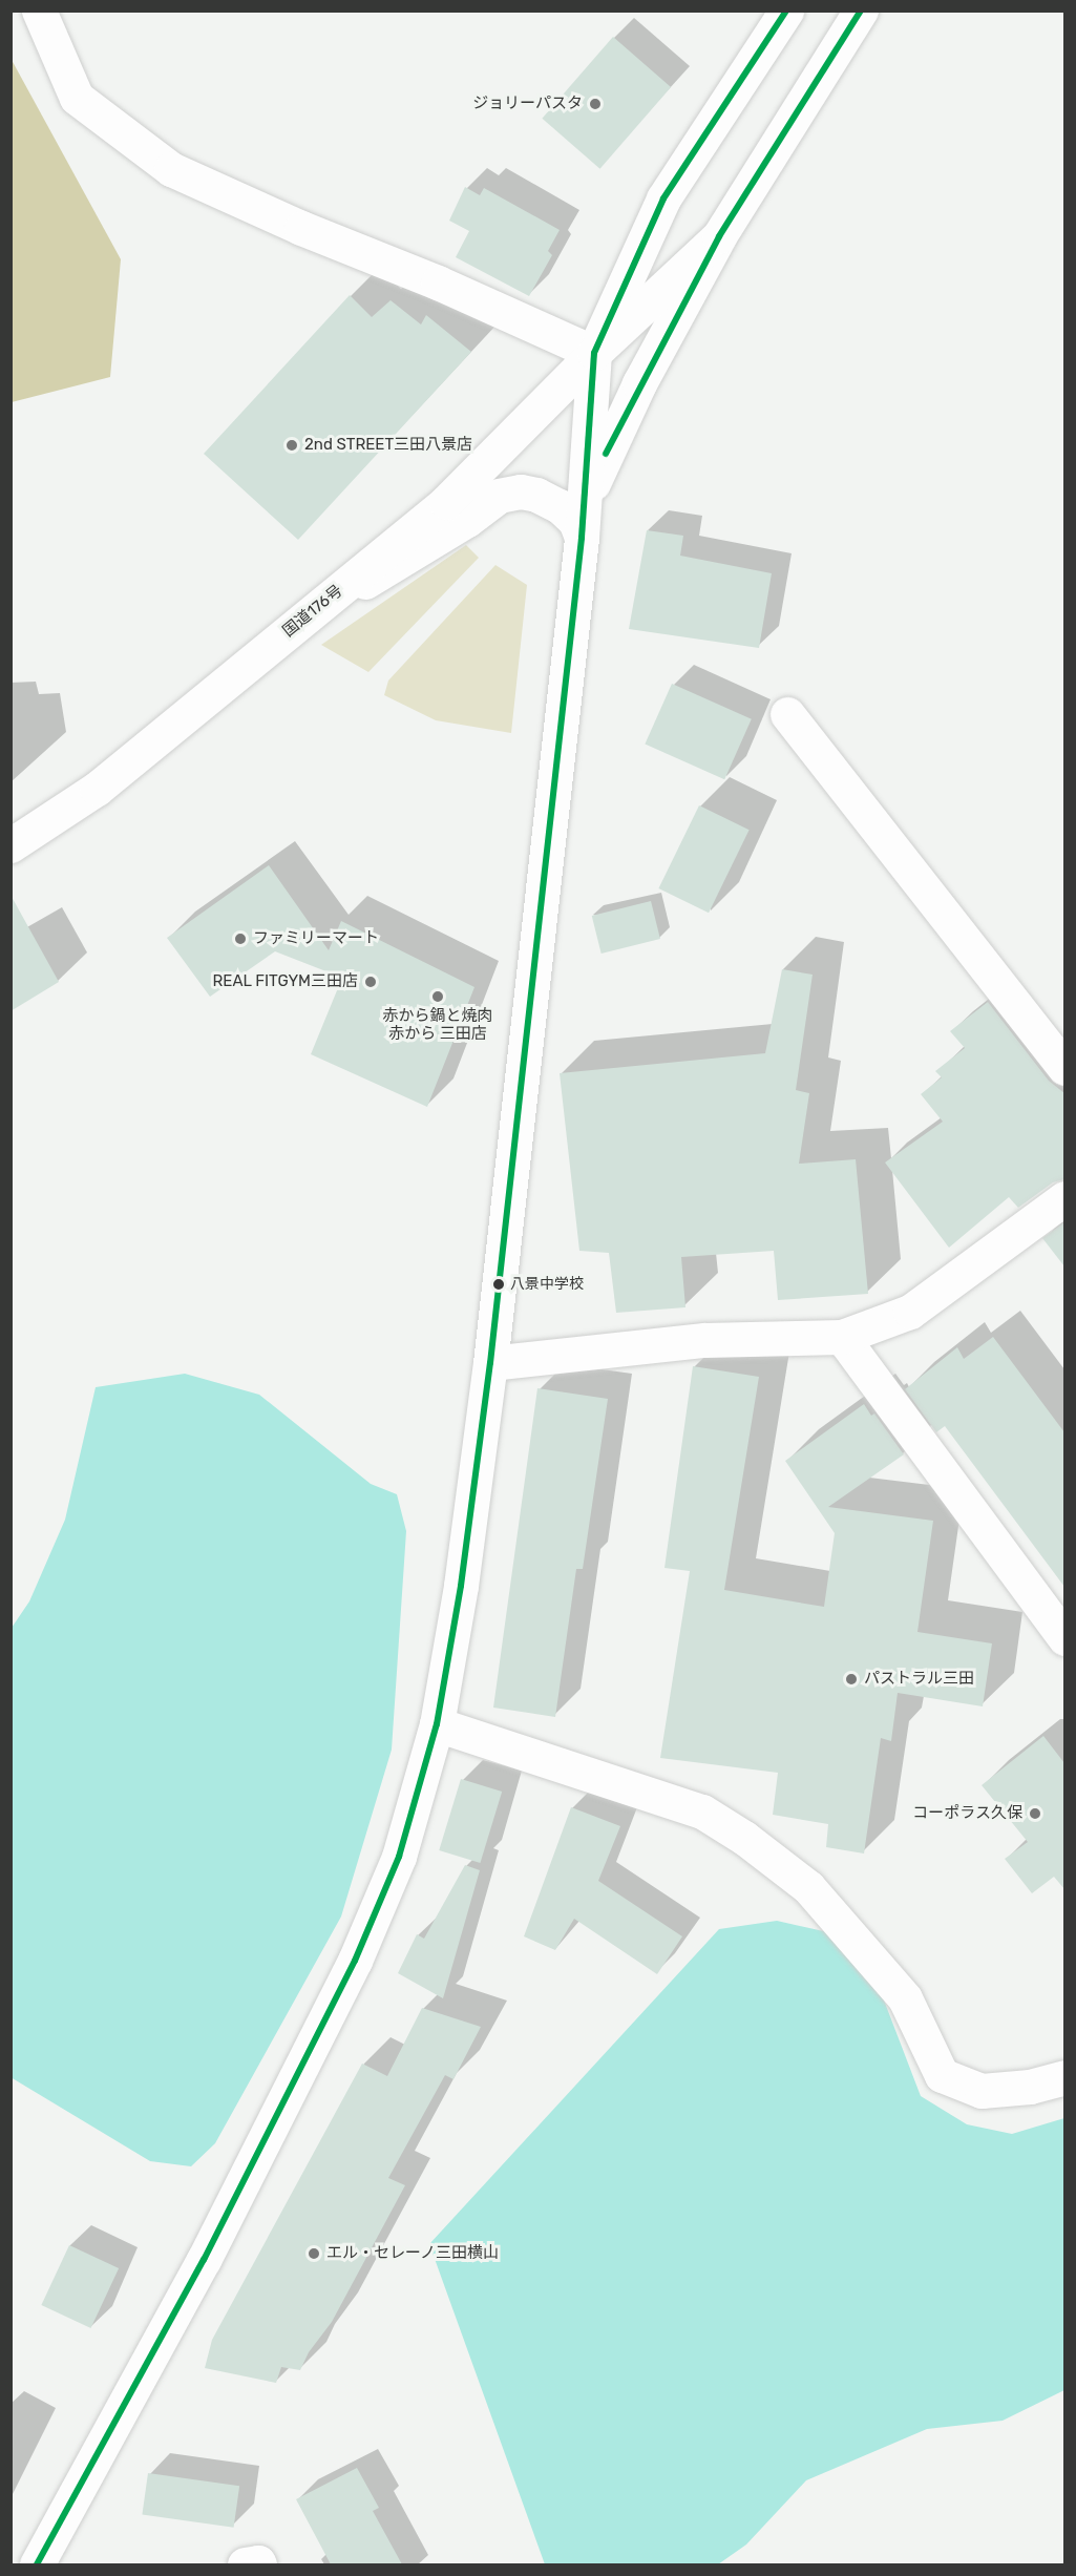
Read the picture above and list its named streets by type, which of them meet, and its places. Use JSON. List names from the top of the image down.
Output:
{
  "streets": {
    "main road": ["国道176号"]
  },
  "places": [
    "ジョリーパスタ",
    "2nd STREET三田八景店",
    "ファミリーマート",
    "REAL FITGYM三田店",
    "赤から鍋と焼肉 赤から 三田店",
    "八景中学校",
    "パストラル三田",
    "コーポラス久保",
    "エル・セレーノ三田横山"
  ]
}
